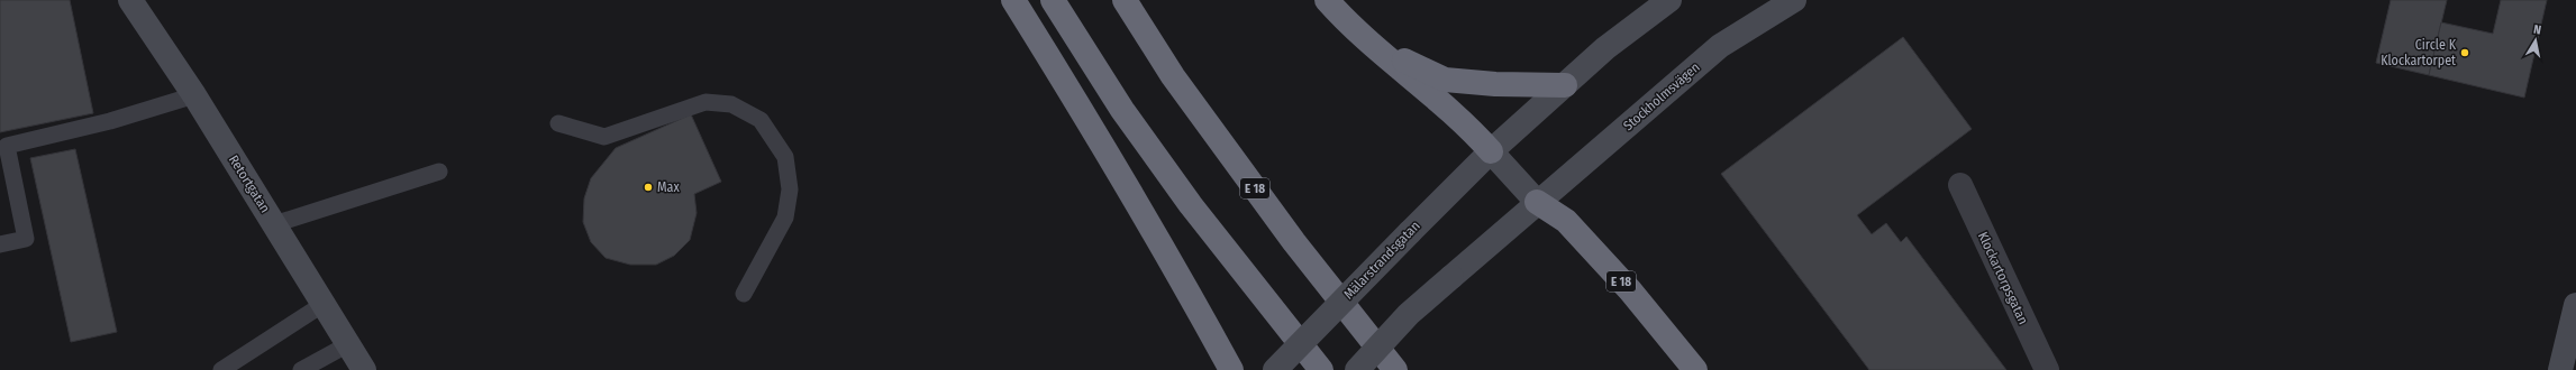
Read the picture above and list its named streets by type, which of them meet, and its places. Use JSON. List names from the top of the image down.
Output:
{
  "streets": {
    "highway": ["E 18"],
    "main road": ["Stockholmsvägen", "Retortgatan", "Mälarstrandsgatan"],
    "street": ["Klockartorpsgatan"]
  },
  "crossings": [
    ["Stockholmsvägen", "E 18"],
    ["E 18", "Mälarstrandsgatan"]
  ],
  "places": ["Circle K Klockartorpet", "Max"],
  "north": "top"
}
